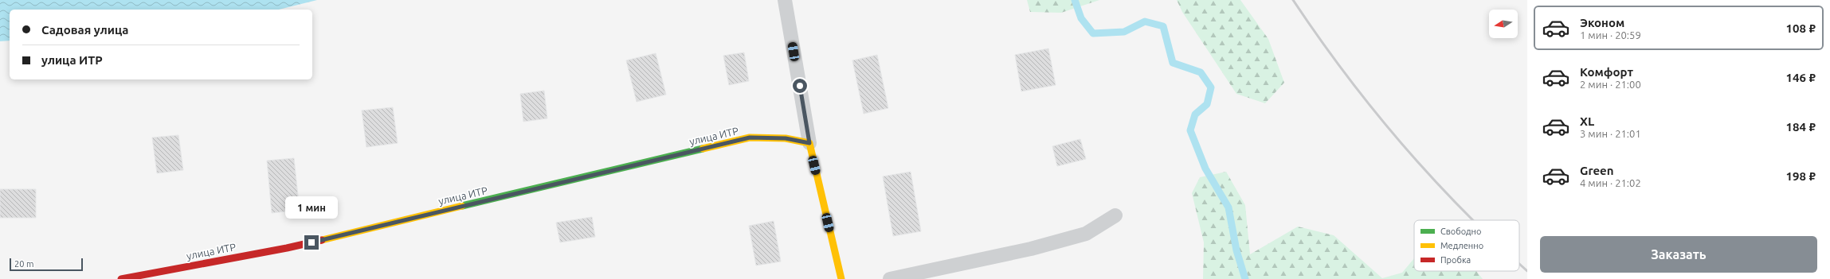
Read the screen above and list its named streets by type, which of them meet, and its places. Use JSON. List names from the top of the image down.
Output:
{
  "streets": {
    "street": ["улица ИТР"]
  },
  "legend": ["Свободно", "Медленно", "Пробка"],
  "scale_bar": "20 m",
  "north": "left",
  "page": {
    "list": [
      {
        "name": "Эконом",
        "note": "1 мин · 20:59",
        "value": "108 ₽"
      },
      {
        "name": "Комфорт",
        "note": "2 мин · 21:00",
        "value": "146 ₽"
      },
      {
        "name": "XL",
        "note": "3 мин · 21:01",
        "value": "184 ₽"
      },
      {
        "name": "Green",
        "note": "4 мин · 21:02",
        "value": "198 ₽"
      }
    ],
    "banner": ["Садовая улица", "улица ИТР"],
    "bubble": "1 мин",
    "buttons": "Заказать",
    "scale": "20 m"
  }
}
